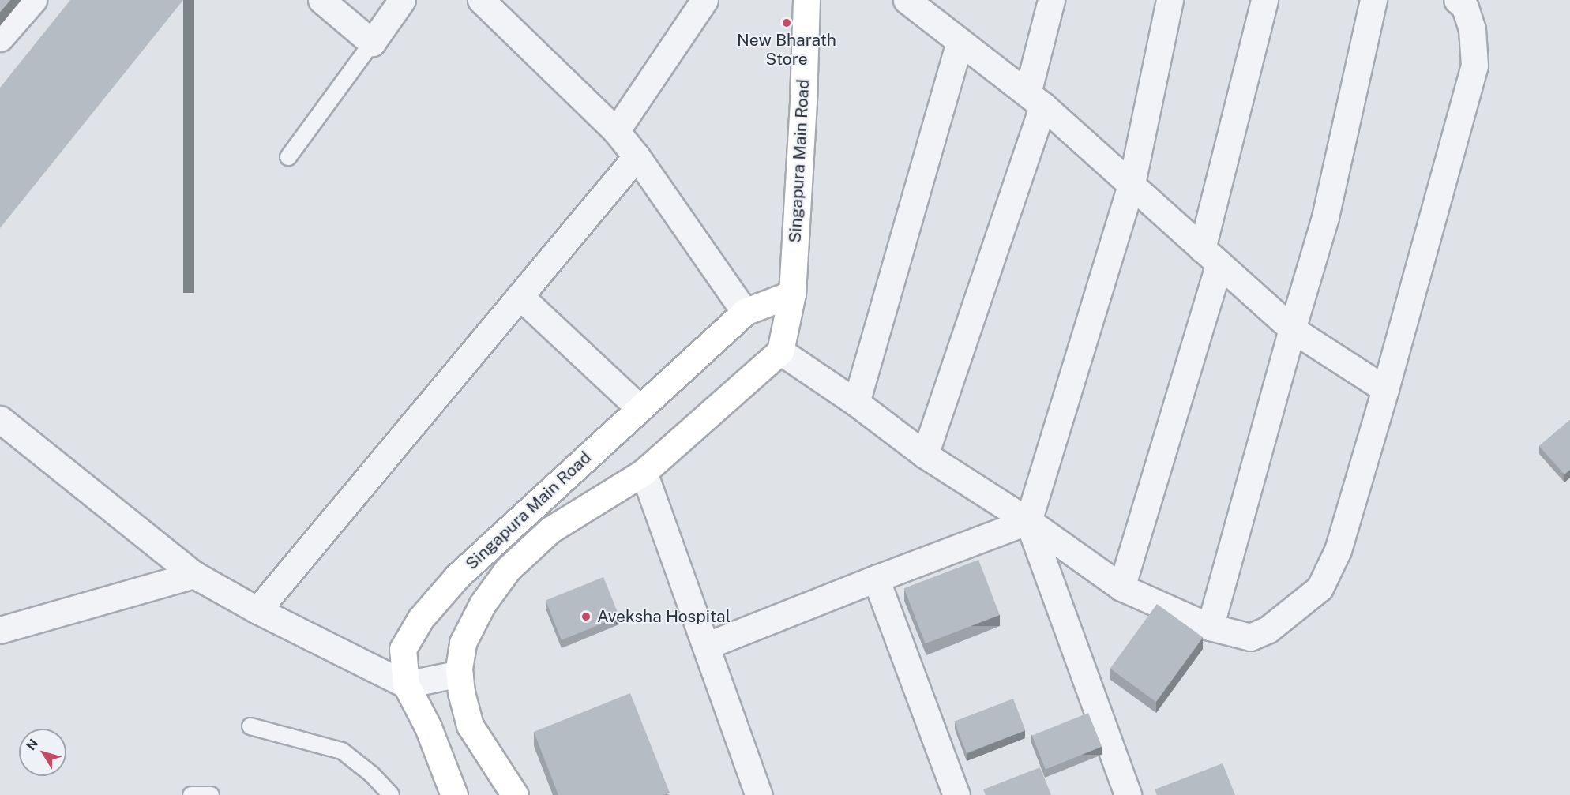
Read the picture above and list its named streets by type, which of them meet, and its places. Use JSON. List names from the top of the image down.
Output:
{
  "streets": {
    "street": ["Singapura Main Road"]
  },
  "places": ["New Bharath Store", "Aveksha Hospital"],
  "north": "top left"
}
